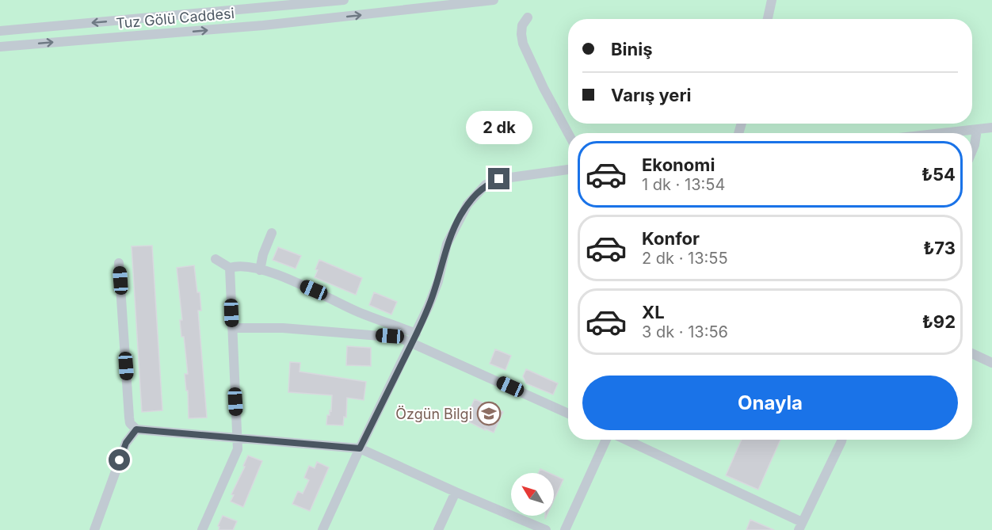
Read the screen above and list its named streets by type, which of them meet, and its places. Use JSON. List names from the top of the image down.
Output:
{
  "streets": {
    "street": ["Tuz Gölü Caddesi"]
  },
  "places": {
    "school or university": ["Özgün Bilgi"]
  },
  "north": "top left",
  "page": {
    "banner": ["Biniş", "Varış yeri"],
    "bubble": "2 dk",
    "list": [
      {
        "name": "Ekonomi",
        "note": "1 dk · 13:54",
        "value": "₺54"
      },
      {
        "name": "Konfor",
        "note": "2 dk · 13:55",
        "value": "₺73"
      },
      {
        "name": "XL",
        "note": "3 dk · 13:56",
        "value": "₺92"
      }
    ],
    "buttons": "Onayla"
  }
}
